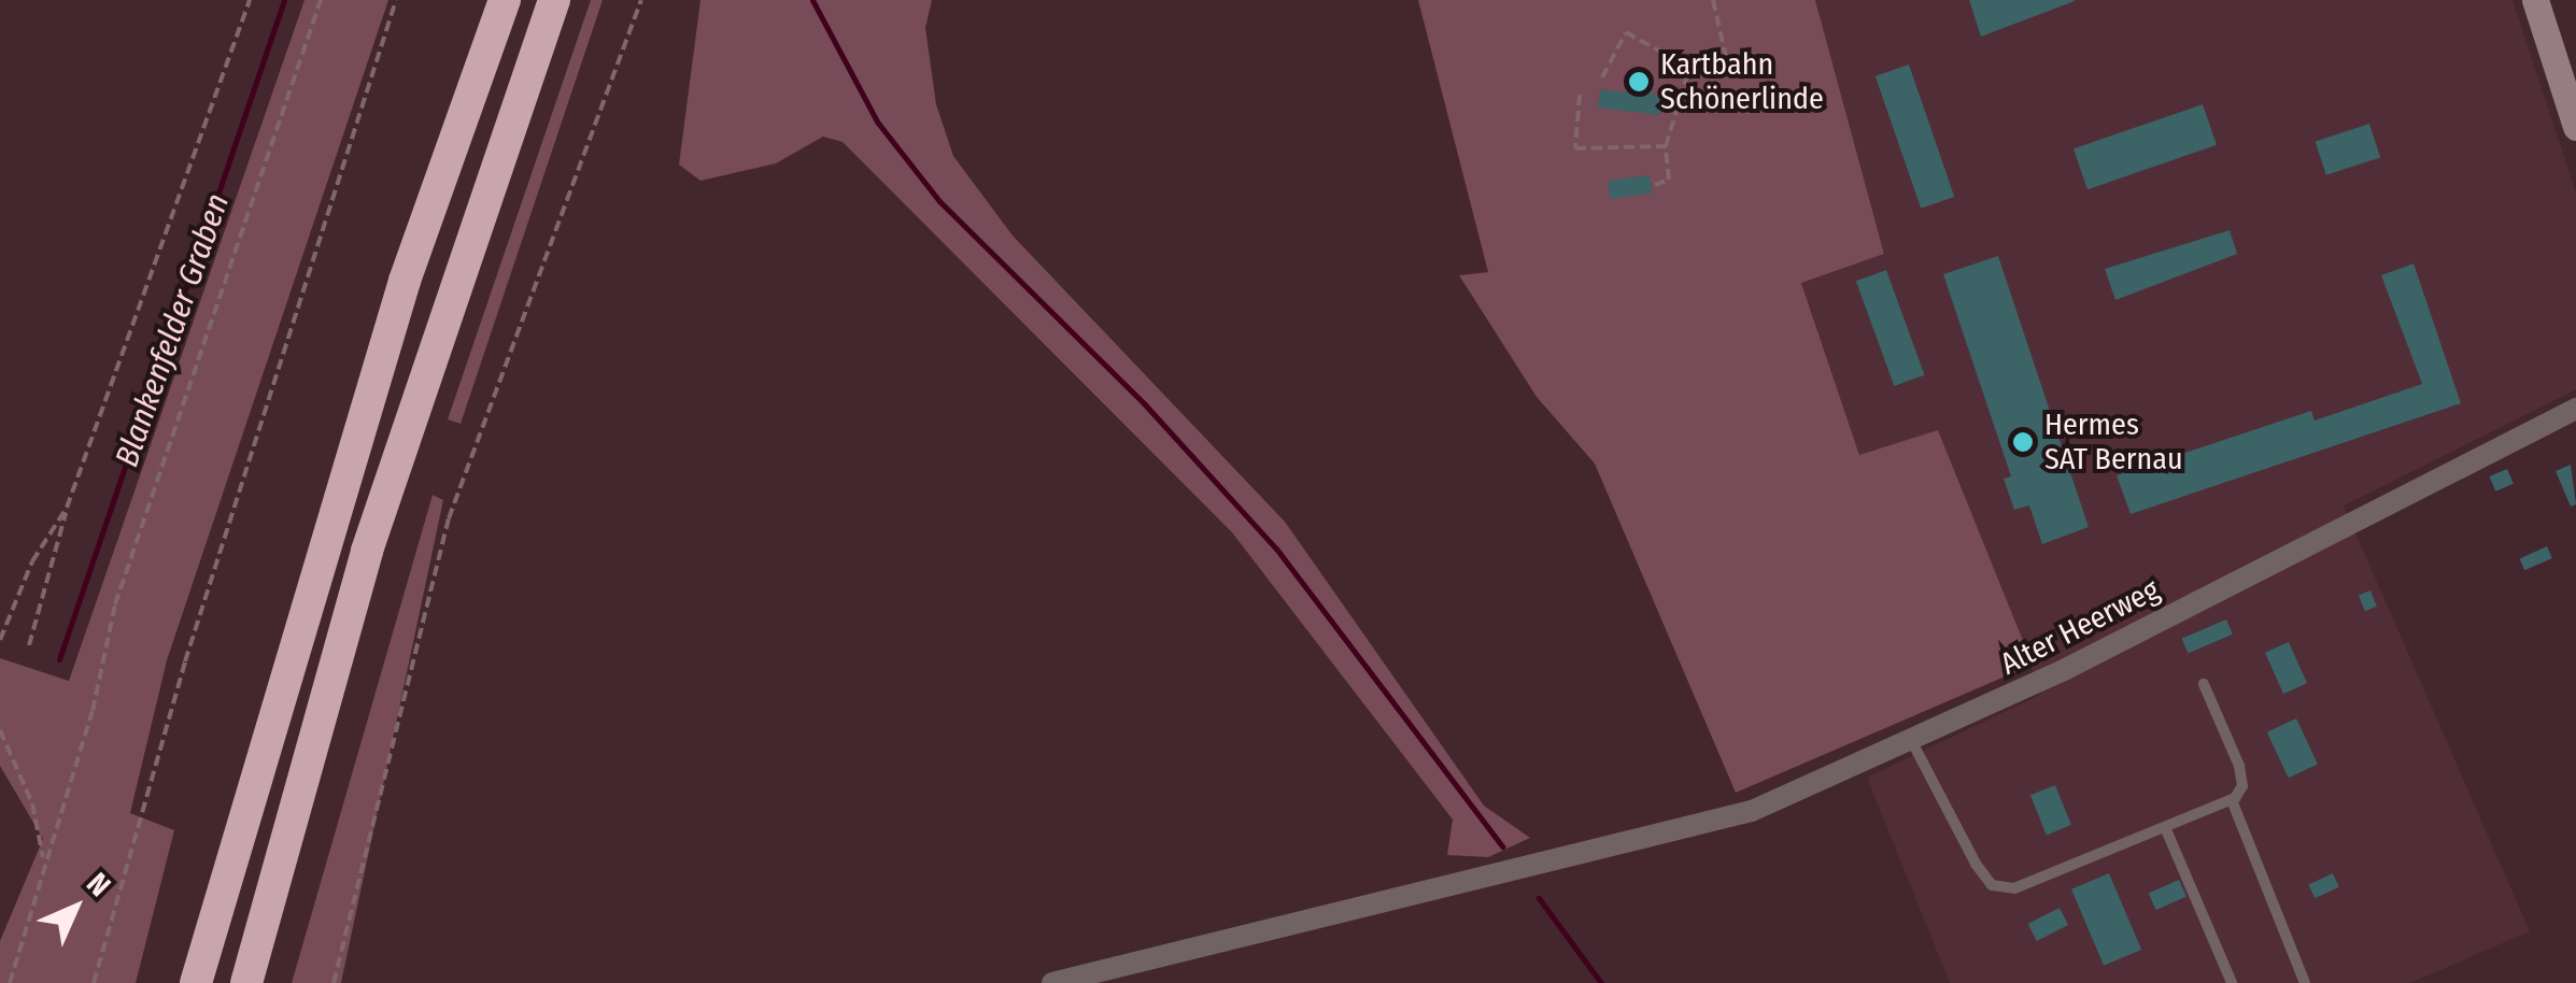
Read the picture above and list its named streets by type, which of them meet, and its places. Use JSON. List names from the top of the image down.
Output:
{
  "streets": {
    "street": ["Alter Heerweg"]
  },
  "water": ["Blankenfelder Graben"],
  "places": ["Kartbahn Schönerlinde", "Hermes SAT Bernau"],
  "north": "top right"
}
